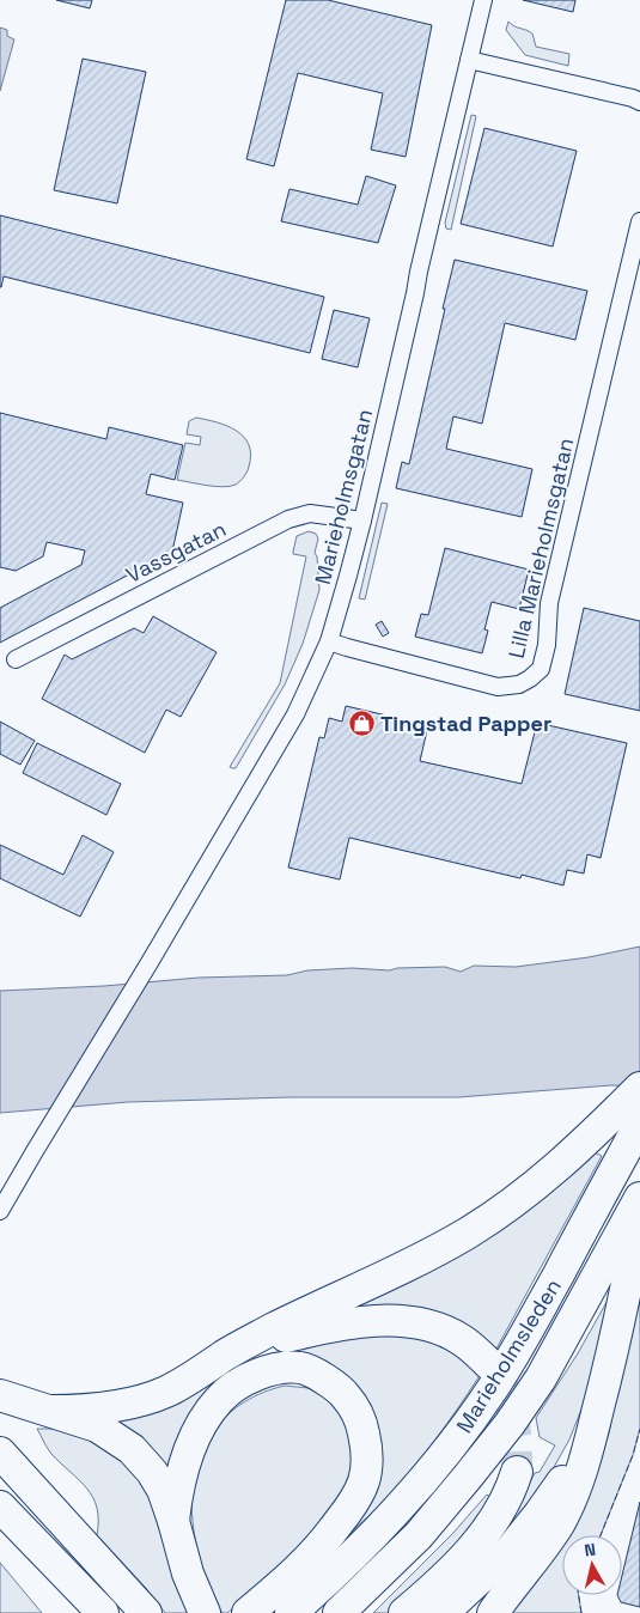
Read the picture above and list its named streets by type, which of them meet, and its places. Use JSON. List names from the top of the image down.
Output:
{
  "streets": {
    "highway": ["Marieholmsleden"],
    "street": ["Marieholmsgatan", "Lilla Marieholmsgatan", "Vassgatan"]
  },
  "crossings": [
    ["Marieholmsgatan", "Lilla Marieholmsgatan"],
    ["Marieholmsgatan", "Vassgatan"]
  ],
  "places": {
    "shop": ["Tingstad Papper"]
  },
  "north": "top"
}
